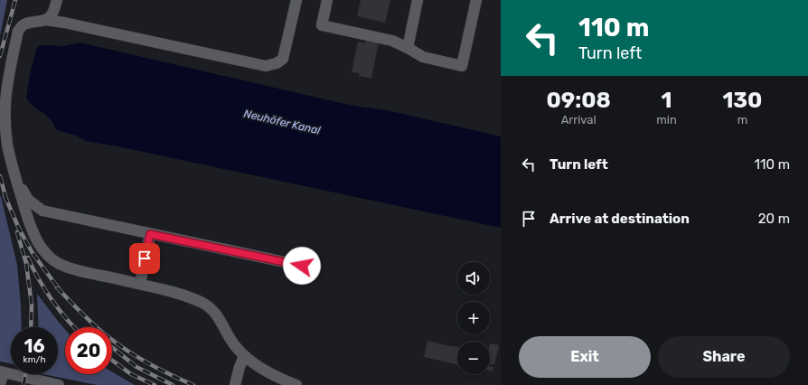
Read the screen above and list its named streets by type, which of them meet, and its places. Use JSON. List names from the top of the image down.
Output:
{
  "water": ["Neuhöfer Kanal"],
  "page": {
    "turn": ["110 m", "Turn left"],
    "eta": [
      "09:08",
      "Arrival",
      "1",
      "min",
      "130",
      "m"
    ],
    "list": [
      {
        "name": "Turn left",
        "value": "110 m"
      },
      {
        "name": "Arrive at destination",
        "value": "20 m"
      }
    ],
    "map_buttons": ["+", "−"],
    "speed": "16 km/h",
    "limit": "20",
    "buttons": ["Exit", "Share"]
  }
}
